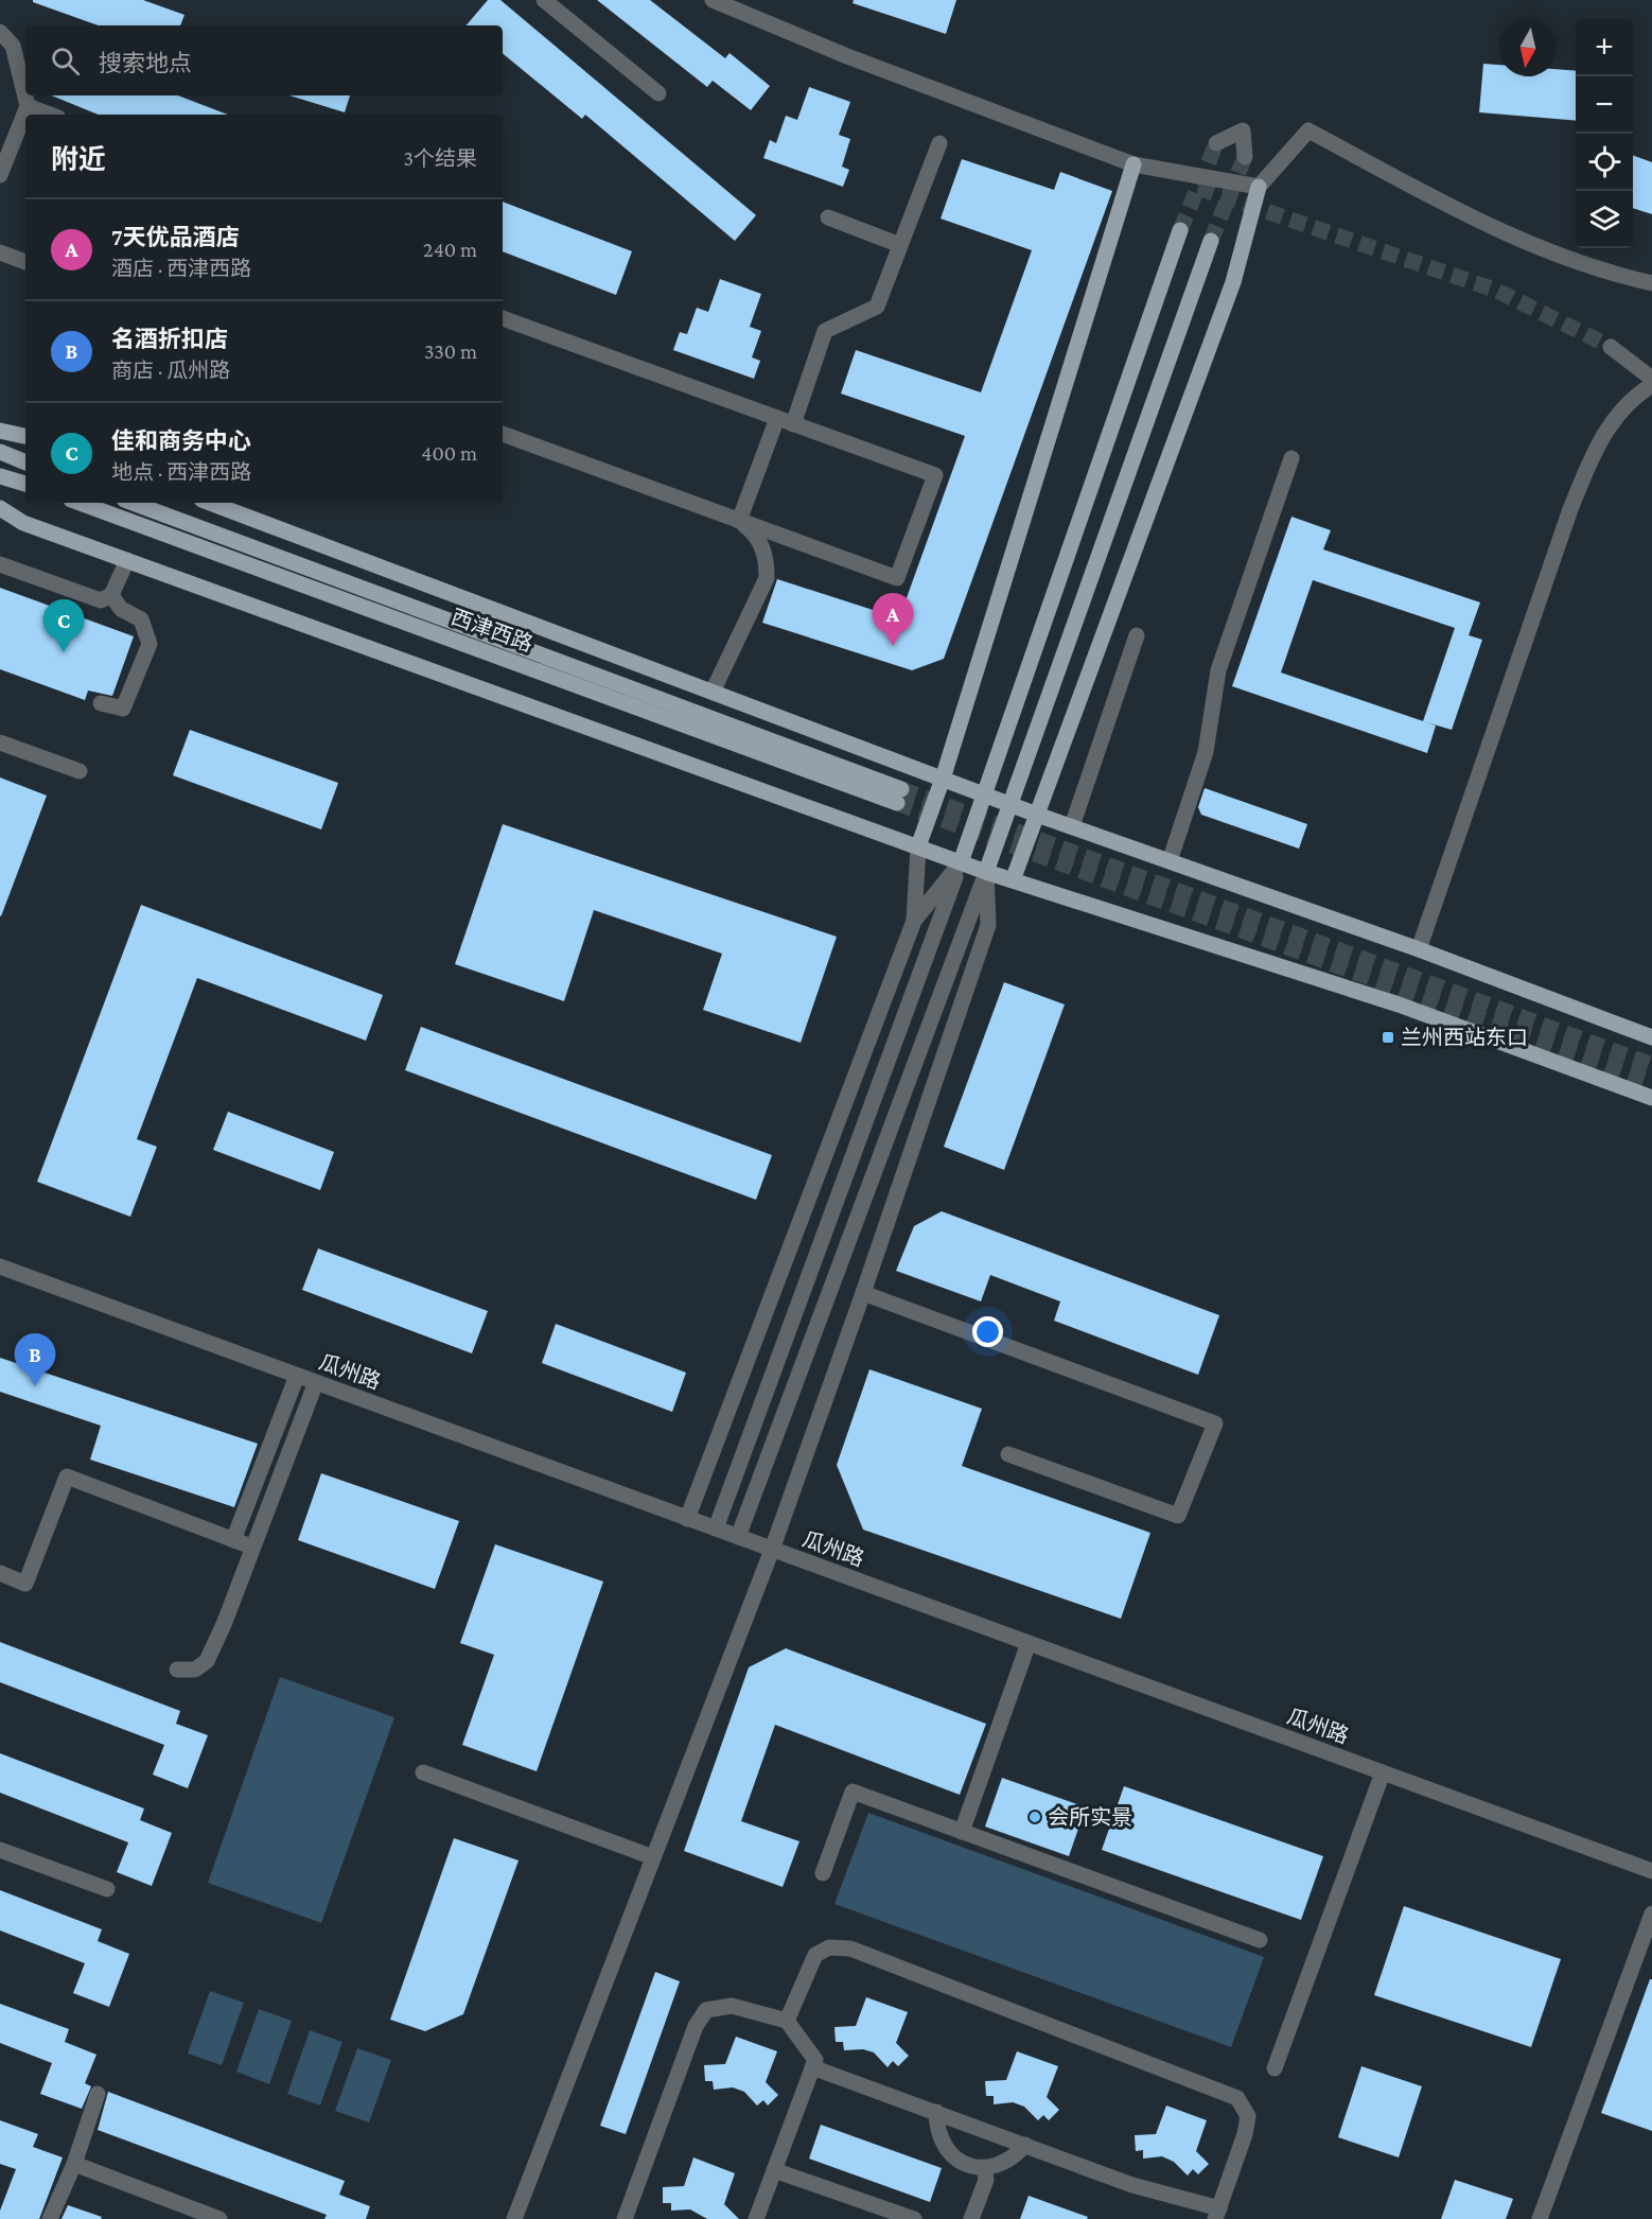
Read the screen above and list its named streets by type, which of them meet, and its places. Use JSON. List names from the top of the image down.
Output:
{
  "streets": {
    "main road": ["西津西路"],
    "street": ["瓜州路"]
  },
  "places": {
    "transit": ["兰州西站东口"],
    "other": ["会所实景"]
  },
  "north": "bottom",
  "page": {
    "map_buttons": ["+", "−"],
    "search": "搜索地点",
    "heading": ["附近", "3个结果"],
    "list": [
      {
        "mark": "A",
        "name": "7天优品酒店",
        "note": "酒店 · 西津西路",
        "value": "240 m"
      },
      {
        "mark": "B",
        "name": "名酒折扣店",
        "note": "商店 · 瓜州路",
        "value": "330 m"
      },
      {
        "mark": "C",
        "name": "佳和商务中心",
        "note": "地点 · 西津西路",
        "value": "400 m"
      }
    ],
    "pins": ["A", "C", "B"]
  }
}
